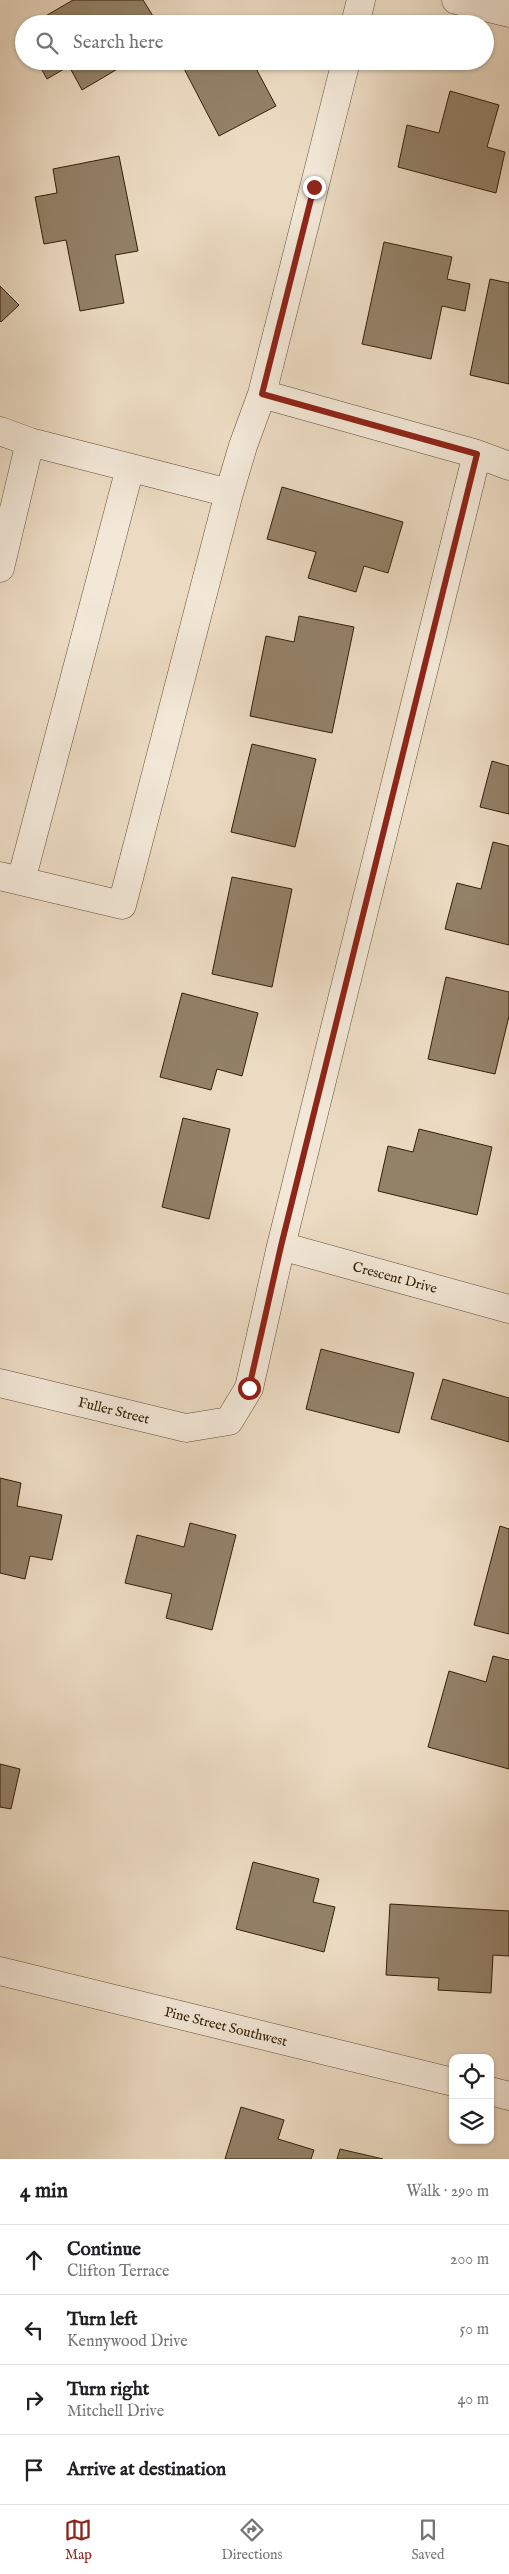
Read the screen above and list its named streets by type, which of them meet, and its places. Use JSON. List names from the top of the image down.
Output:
{
  "streets": {
    "street": ["Crescent Drive", "Fuller Street", "Pine Street Southwest"]
  },
  "crossings": [
    ["Crescent Drive", "Fuller Street"]
  ],
  "page": {
    "search": "Search here",
    "heading": ["4 min", "Walk · 290 m"],
    "list": [
      ["Continue", "Clifton Terrace", "200 m"],
      ["Turn left", "Kennywood Drive", "50 m"],
      ["Turn right", "Mitchell Drive", "40 m"],
      "Arrive at destination"
    ],
    "nav": ["Map", "Directions", "Saved"]
  }
}
